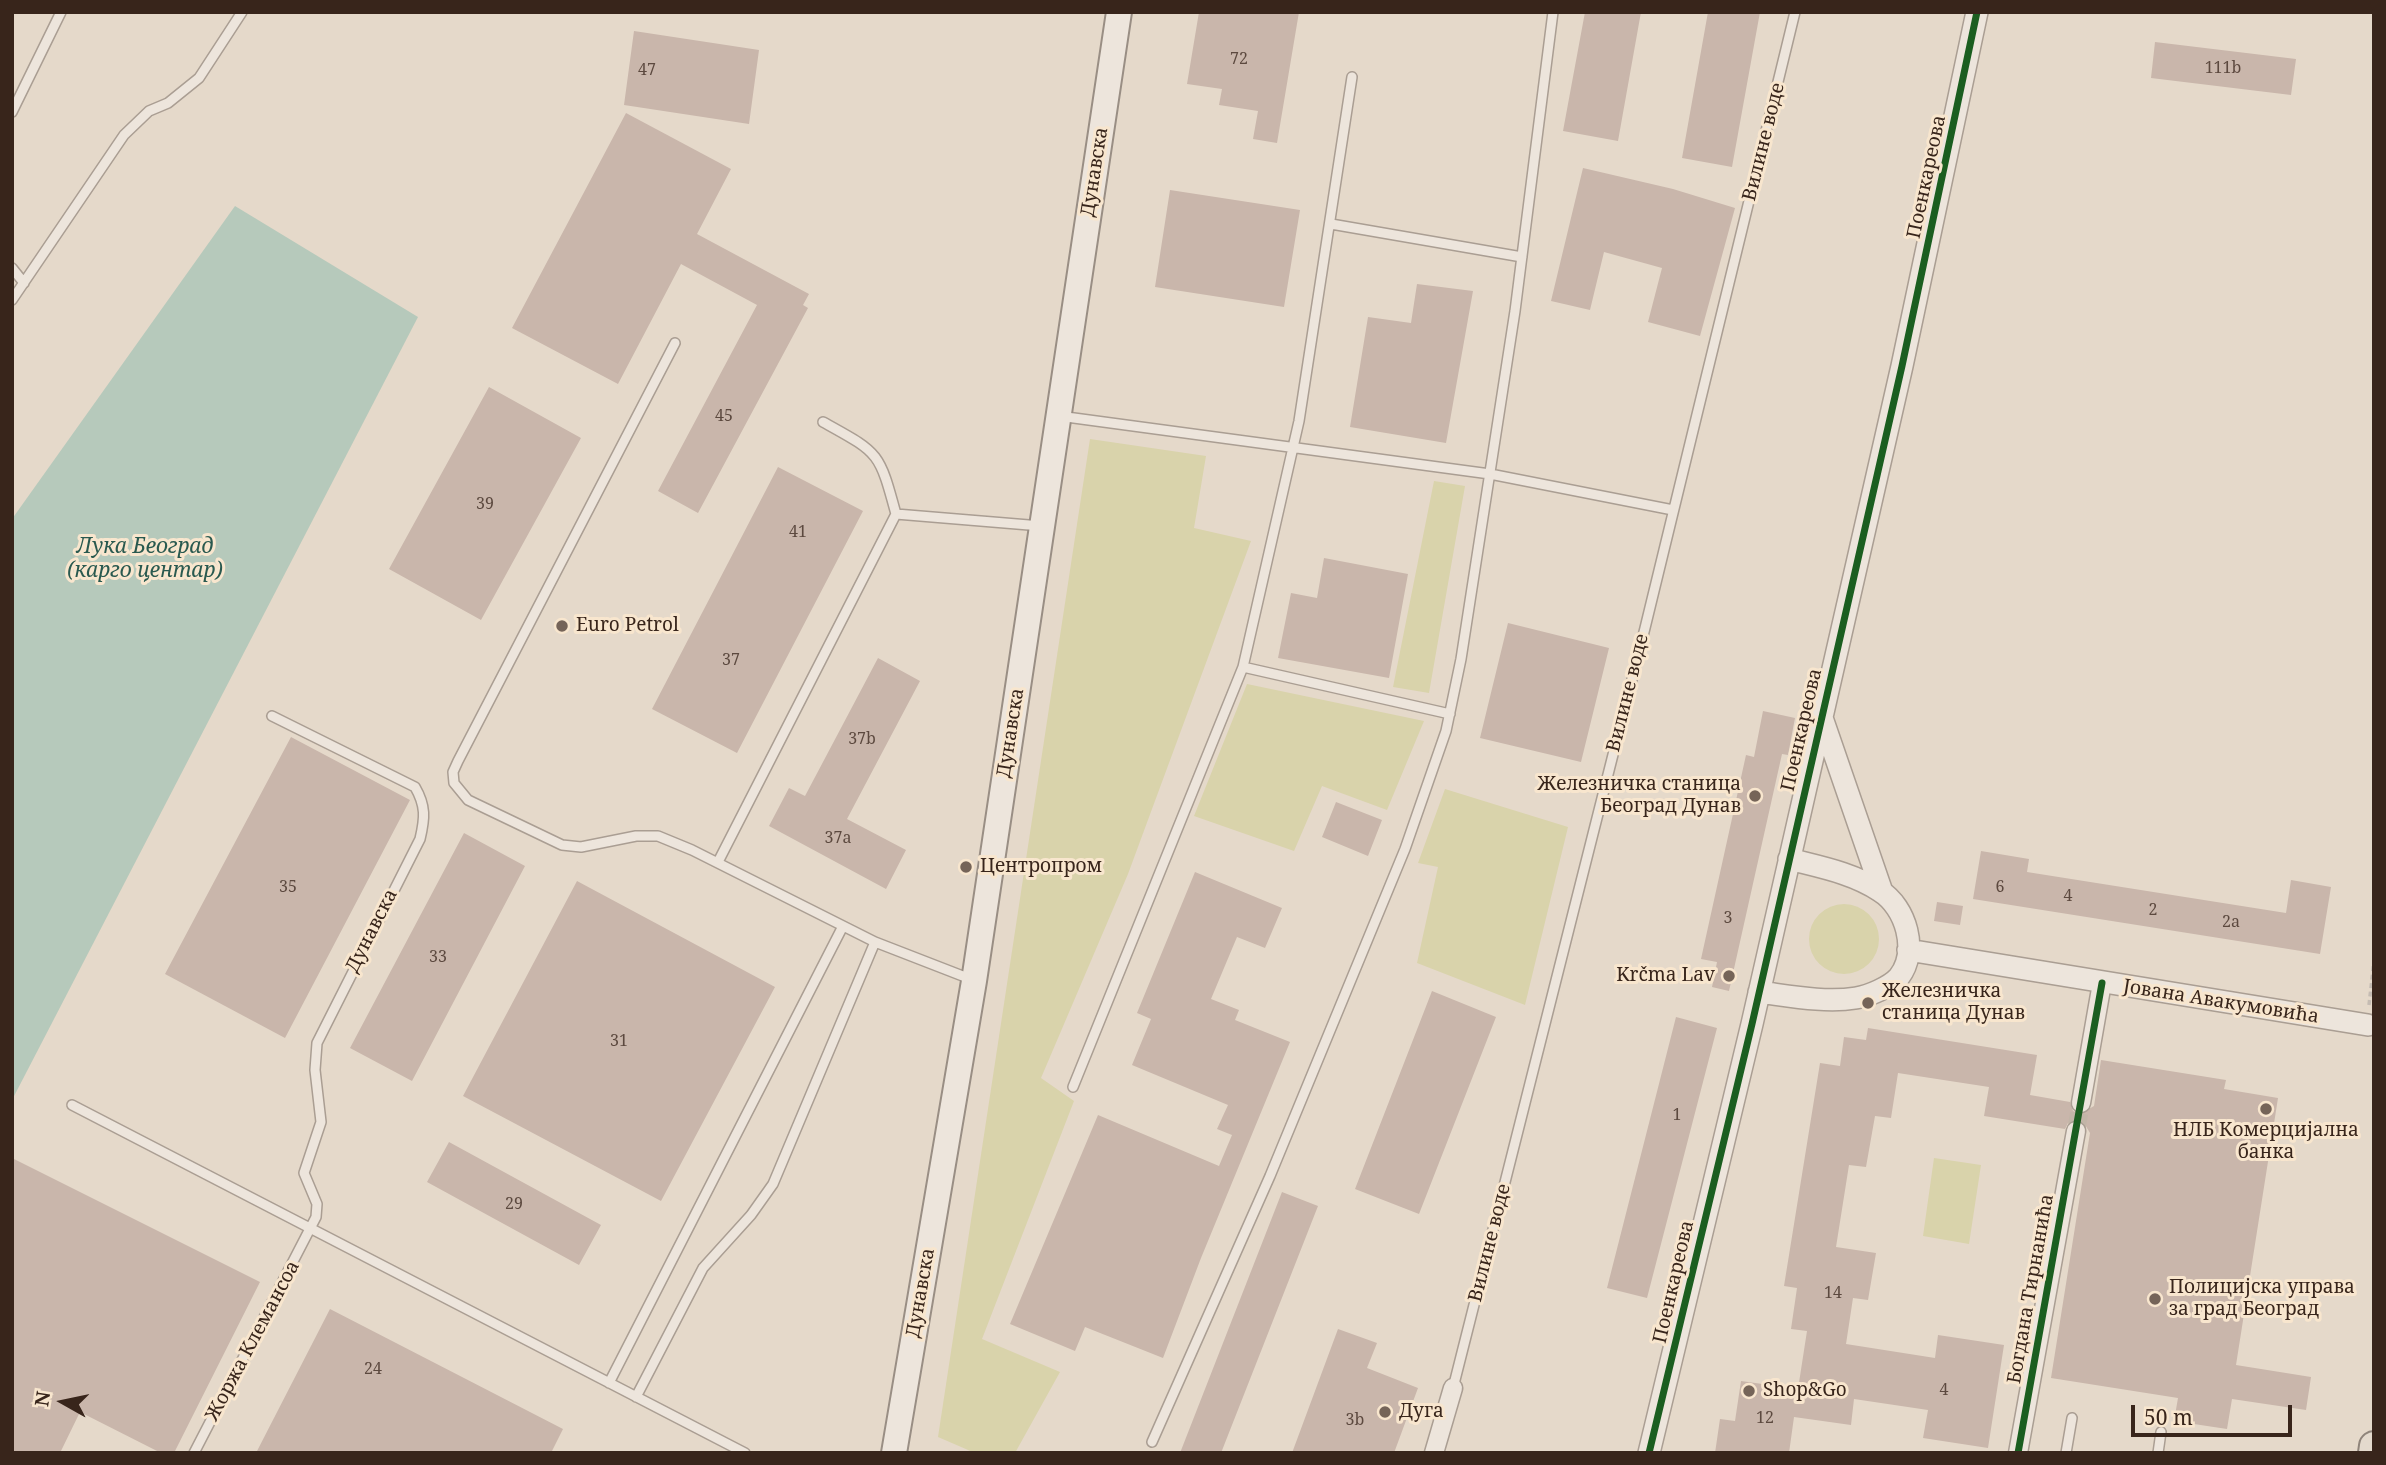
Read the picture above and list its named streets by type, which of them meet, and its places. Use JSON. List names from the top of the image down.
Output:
{
  "streets": {
    "main road": ["Дунавска"],
    "street": [
      "Вилине воде",
      "Поенкареова",
      "Јована Авакумовића",
      "Богдана Тирнанића"
    ],
    "lane": ["Жоржа Клемансоа"]
  },
  "crossings": [
    ["Дунавска", "Жоржа Клемансоа"]
  ],
  "water": ["Лука Београд (карго центар)"],
  "places": [
    "Euro Petrol",
    "Железничка станица Београд Дунав",
    "Центропром",
    "Krčma Lav",
    "Железничка станица Дунав",
    "НЛБ Комерцијална банка",
    "Полицијска управа за град Београд",
    "Shop&Go",
    "Дуга"
  ],
  "house_numbers": [
    "72",
    "111b",
    "47",
    "45",
    "39",
    "41",
    "37",
    "37b",
    "37a",
    "35",
    "6",
    "4",
    "2",
    "3",
    "2a",
    "33",
    "31",
    "1",
    "29",
    "14",
    "24",
    "4",
    "12",
    "3b"
  ],
  "scale_bar": "50 m",
  "north": "left"
}
